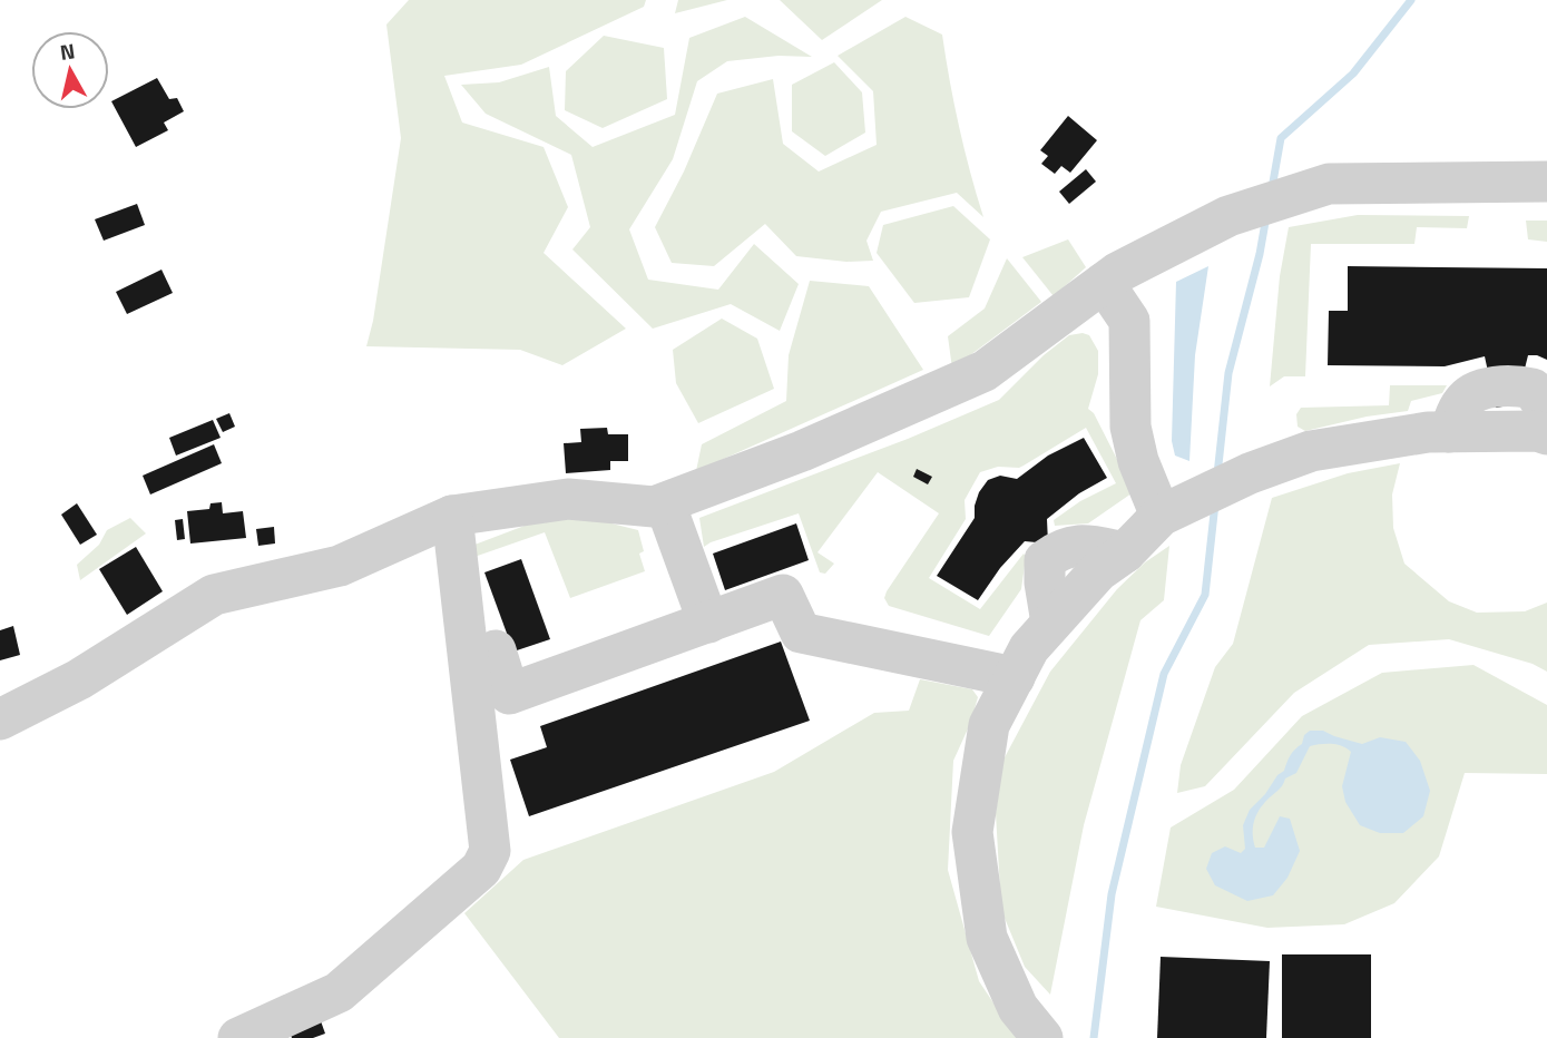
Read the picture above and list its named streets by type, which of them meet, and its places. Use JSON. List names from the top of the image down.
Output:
{
  "north": "top"
}
